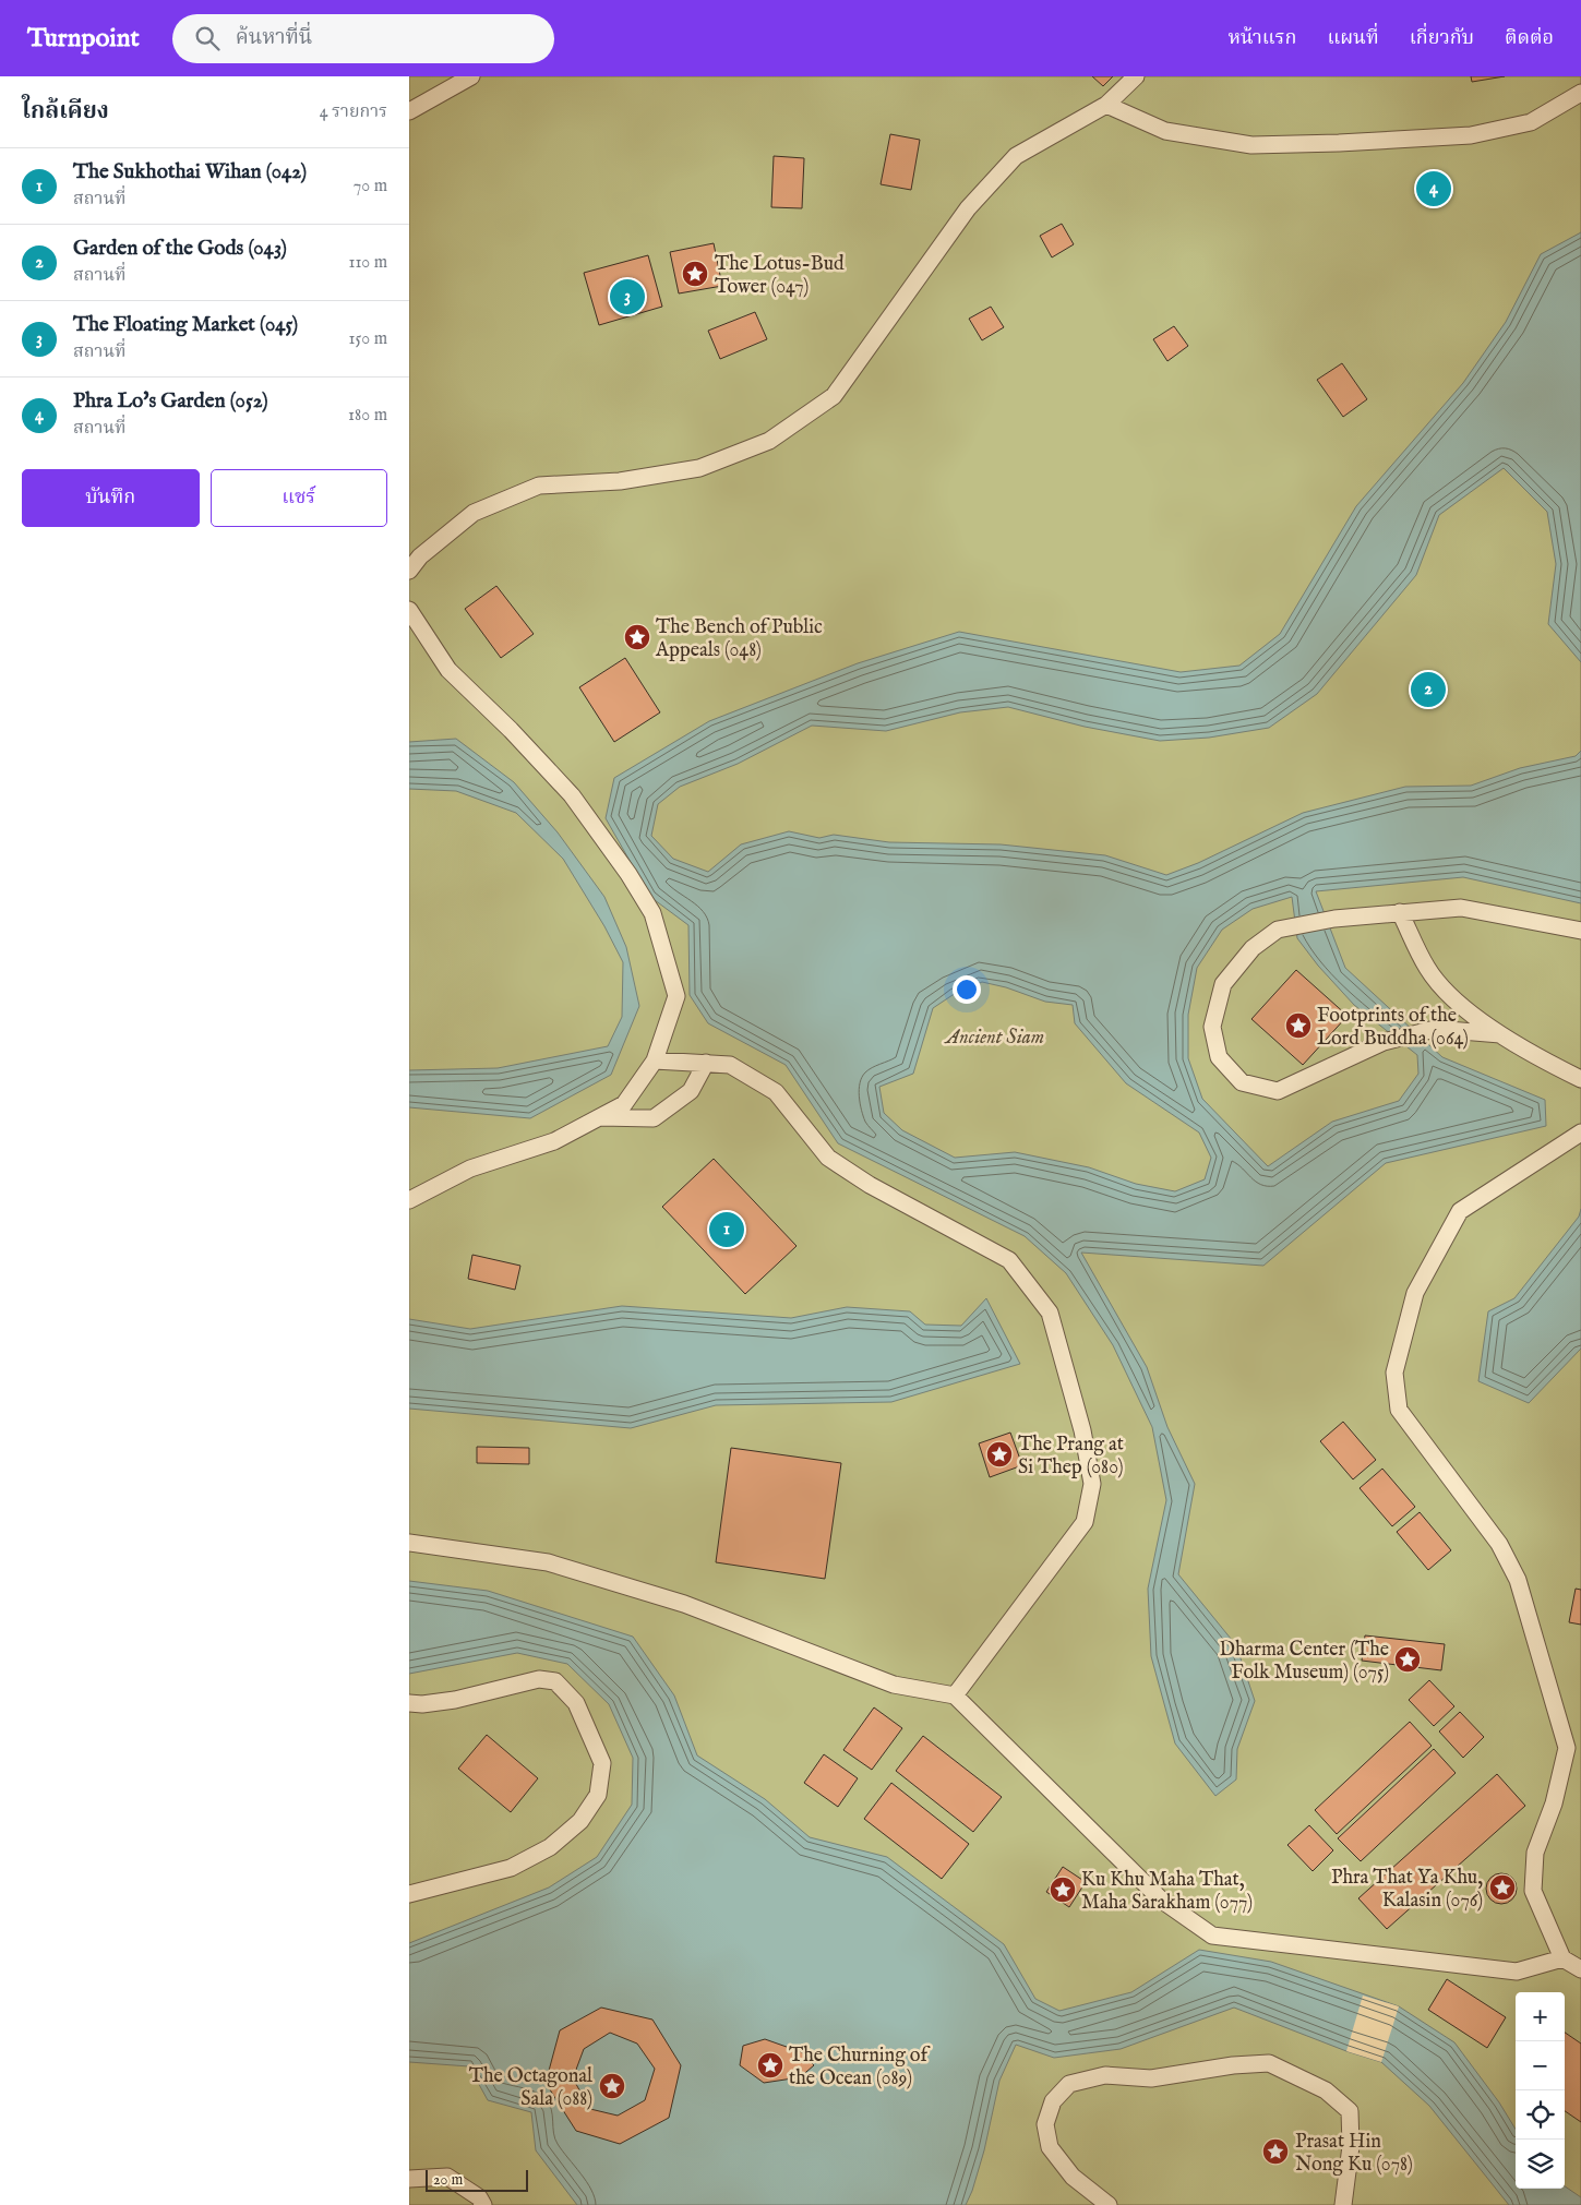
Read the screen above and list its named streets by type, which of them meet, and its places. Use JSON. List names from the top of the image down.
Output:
{
  "parks": ["Ancient Siam"],
  "places": {
    "place": [
      "The Lotus-Bud Tower (047)",
      "The Bench of Public Appeals (048)",
      "Footprints of the Lord Buddha (064)",
      "The Prang at Si Thep (080)",
      "Dharma Center (The Folk Museum) (075)",
      "Phra That Ya Khu, Kalasin (076)",
      "Ku Khu Maha That, Maha Sarakham (077)",
      "The Churning of the Ocean (089)",
      "The Octagonal Sala (088)",
      "Prasat Hin Nong Ku (078)"
    ]
  },
  "scale_bar": "20 m",
  "page": {
    "header": "Turnpoint",
    "search": "ค้นหาที่นี่",
    "nav": [
      "หน้าแรก",
      "แผนที่",
      "เกี่ยวกับ",
      "ติดต่อ"
    ],
    "heading": ["ใกล้เคียง", "4 รายการ"],
    "list": [
      {
        "mark": "1",
        "name": "The Sukhothai Wihan (042)",
        "note": "สถานที่",
        "value": "70 m"
      },
      {
        "mark": "2",
        "name": "Garden of the Gods (043)",
        "note": "สถานที่",
        "value": "110 m"
      },
      {
        "mark": "3",
        "name": "The Floating Market (045)",
        "note": "สถานที่",
        "value": "150 m"
      },
      {
        "mark": "4",
        "name": "Phra Lo's Garden (052)",
        "note": "สถานที่",
        "value": "180 m"
      }
    ],
    "pins": [
      "4",
      "3",
      "2",
      "1"
    ],
    "buttons": ["บันทึก", "แชร์"],
    "map_buttons": ["+", "−"],
    "scale": "20 m"
  }
}
